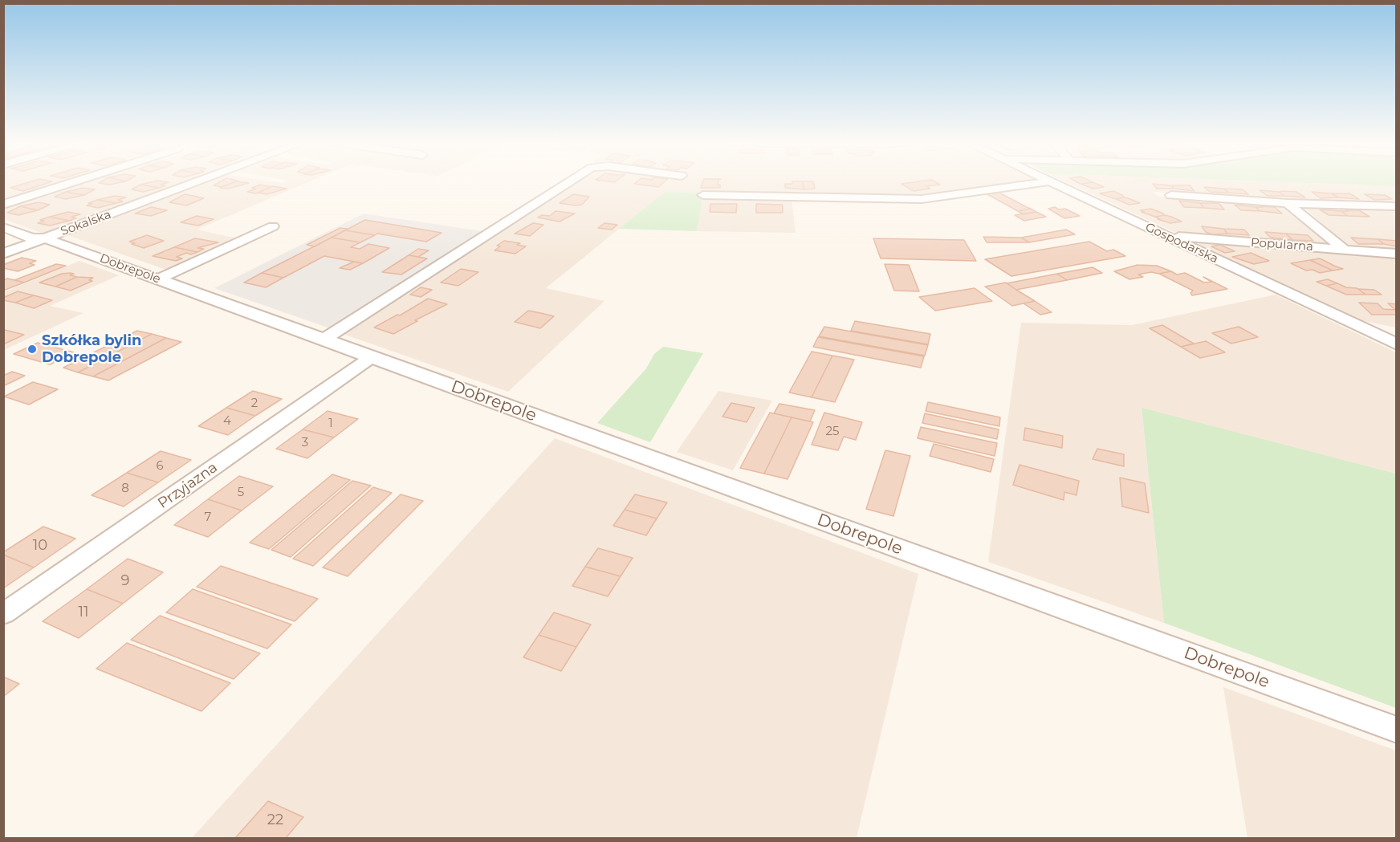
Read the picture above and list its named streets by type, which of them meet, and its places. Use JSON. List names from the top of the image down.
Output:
{
  "streets": {
    "street": [
      "Sokalska",
      "Gospodarska",
      "Popularna",
      "Dobrepole",
      "Przyjazna"
    ]
  },
  "crossings": [
    ["Sokalska", "Dobrepole"],
    ["Gospodarska", "Popularna"],
    ["Dobrepole", "Przyjazna"]
  ],
  "places": ["Szkółka bylin Dobrepole"],
  "house_numbers": [
    "2",
    "4",
    "1",
    "25",
    "3",
    "6",
    "8",
    "5",
    "7",
    "10",
    "9",
    "11",
    "22"
  ]
}
